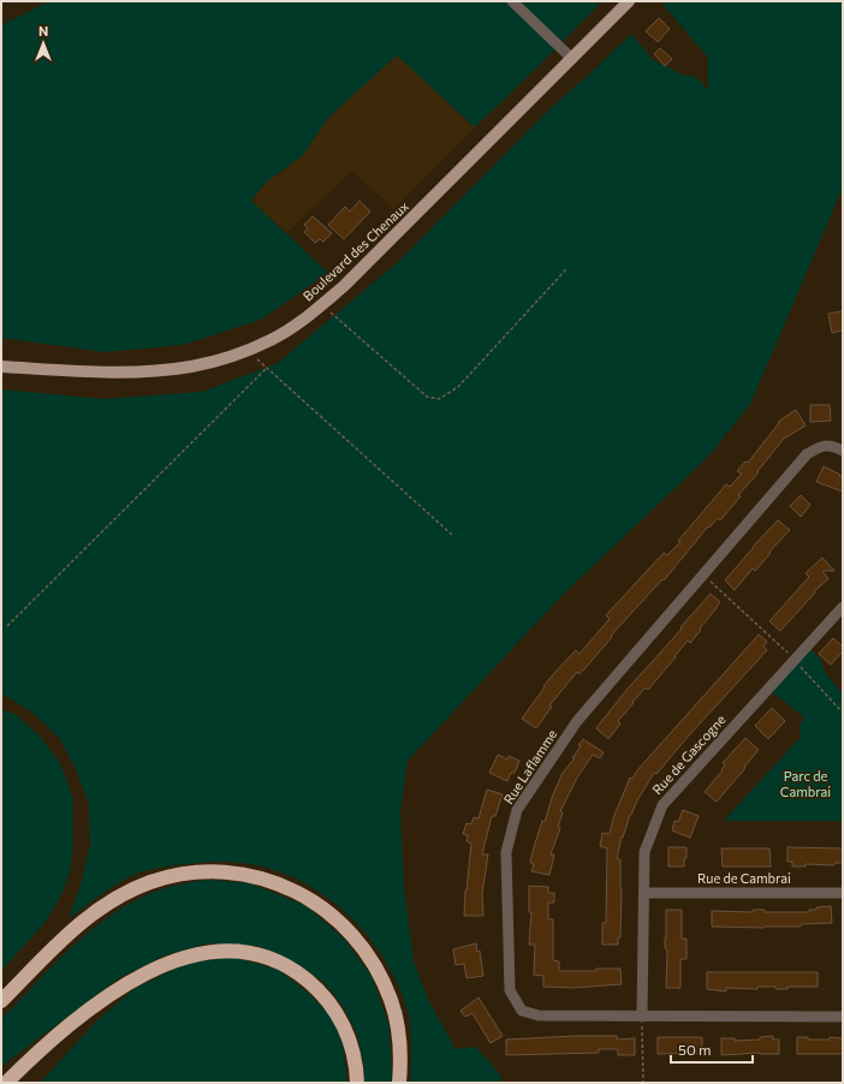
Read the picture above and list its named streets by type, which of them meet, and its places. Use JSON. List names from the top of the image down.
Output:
{
  "streets": {
    "main road": ["Boulevard des Chenaux"],
    "street": ["Rue de Gascogne", "Rue Laflamme", "Rue de Cambrai"]
  },
  "crossings": [
    ["Rue de Gascogne", "Rue Laflamme"],
    ["Rue de Gascogne", "Rue de Cambrai"]
  ],
  "parks": ["Parc de Cambrai"],
  "scale_bar": "50 m",
  "north": "top"
}
